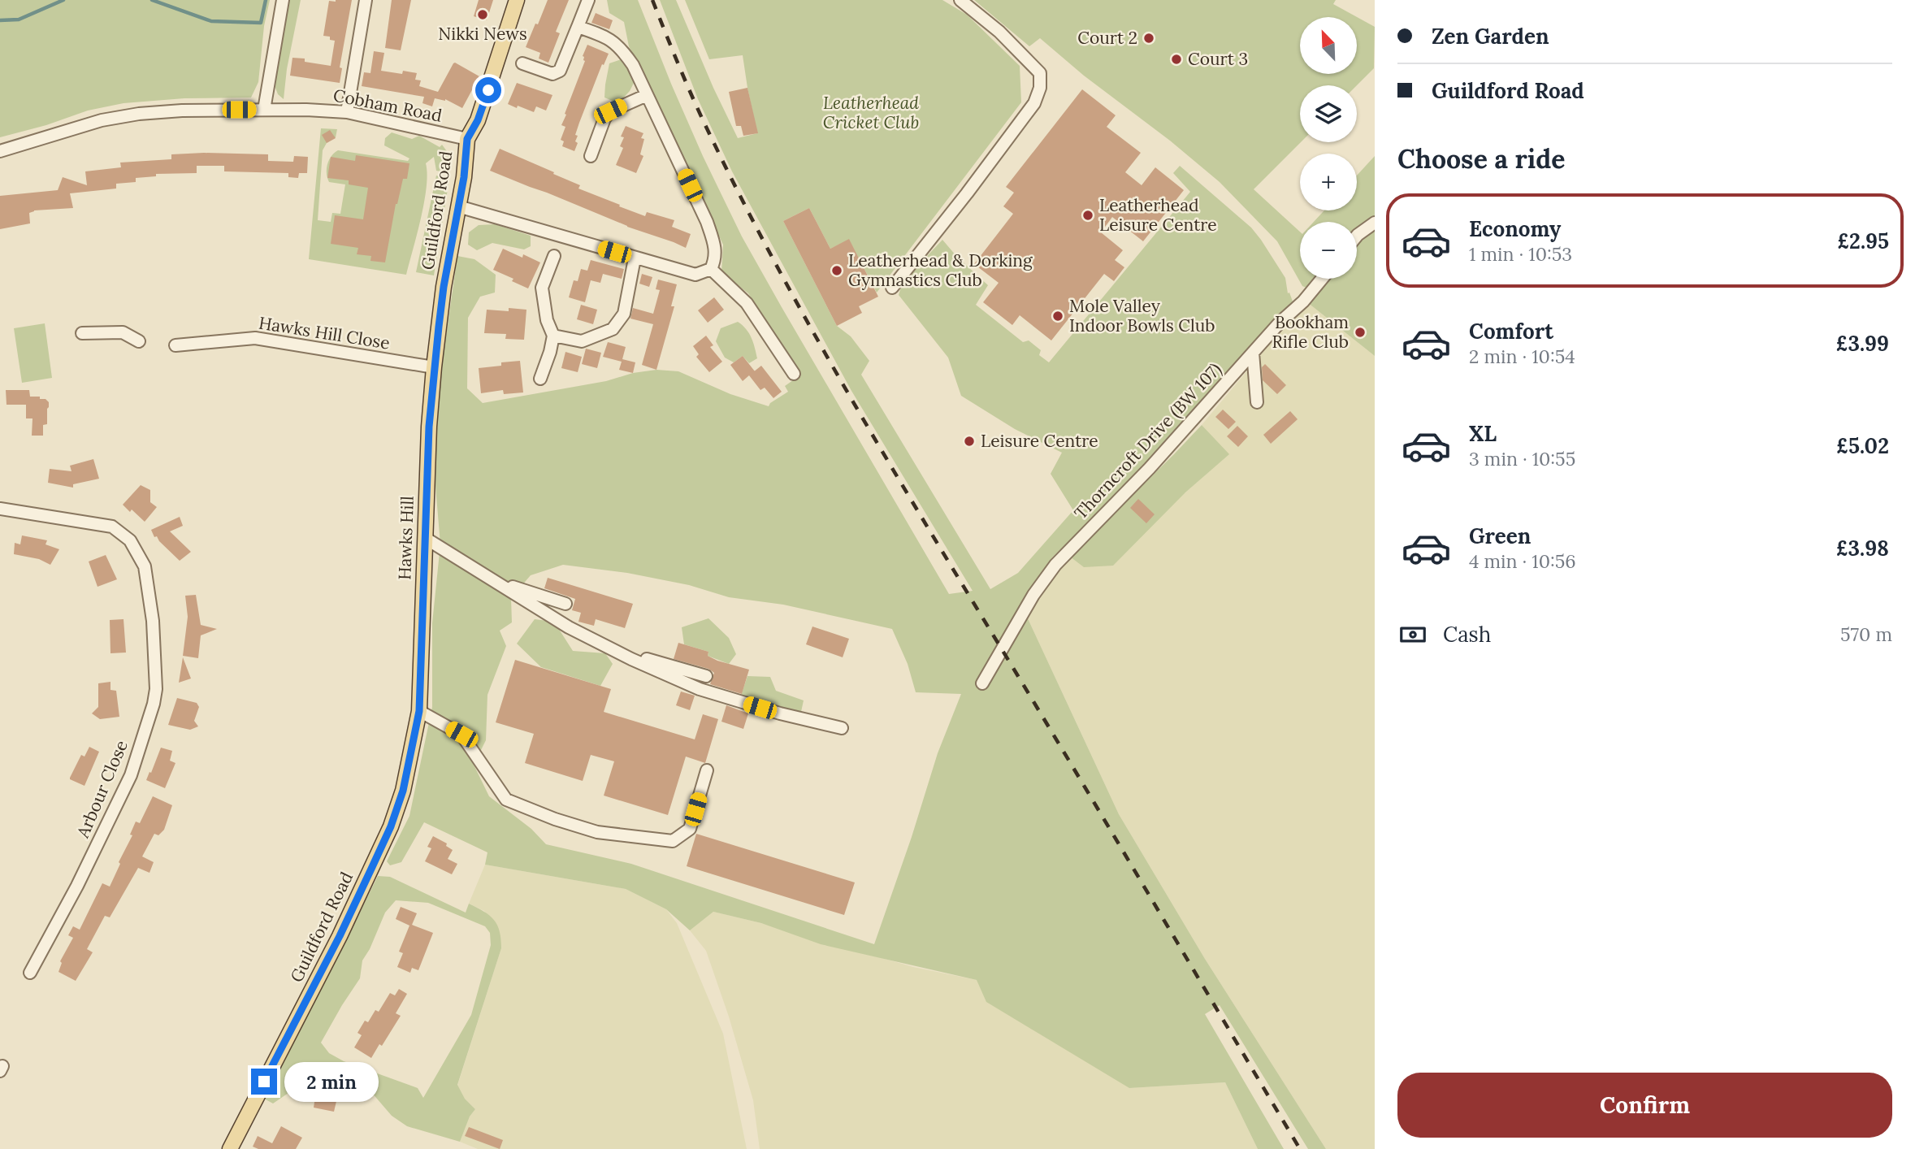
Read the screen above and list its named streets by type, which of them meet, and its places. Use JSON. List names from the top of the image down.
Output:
{
  "streets": {
    "main road": ["Guildford Road", "Hawks Hill"],
    "street": [
      "Cobham Road",
      "Hawks Hill Close",
      "Thorncroft Drive (BW 107)",
      "Arbour Close"
    ]
  },
  "crossings": [
    ["Cobham Road", "Guildford Road"],
    ["Guildford Road", "Hawks Hill Close"],
    ["Guildford Road", "Hawks Hill"],
    ["Hawks Hill Close", "Hawks Hill"]
  ],
  "parks": ["Leatherhead Cricket Club"],
  "places": [
    "Nikki News",
    "Court 2",
    "Court 3",
    "Leatherhead Leisure Centre",
    "Leatherhead & Dorking Gymnastics Club",
    "Mole Valley Indoor Bowls Club",
    "Bookham Rifle Club",
    "Leisure Centre"
  ],
  "north": "top left",
  "page": {
    "banner": ["Zen Garden", "Guildford Road"],
    "map_buttons": ["+", "−"],
    "heading": "Choose a ride",
    "list": [
      {
        "name": "Economy",
        "note": "1 min · 10:53",
        "value": "£2.95"
      },
      {
        "name": "Comfort",
        "note": "2 min · 10:54",
        "value": "£3.99"
      },
      {
        "name": "XL",
        "note": "3 min · 10:55",
        "value": "£5.02"
      },
      {
        "name": "Green",
        "note": "4 min · 10:56",
        "value": "£3.98"
      }
    ],
    "pay": ["Cash", "570 m"],
    "buttons": "Confirm",
    "bubble": "2 min"
  }
}
